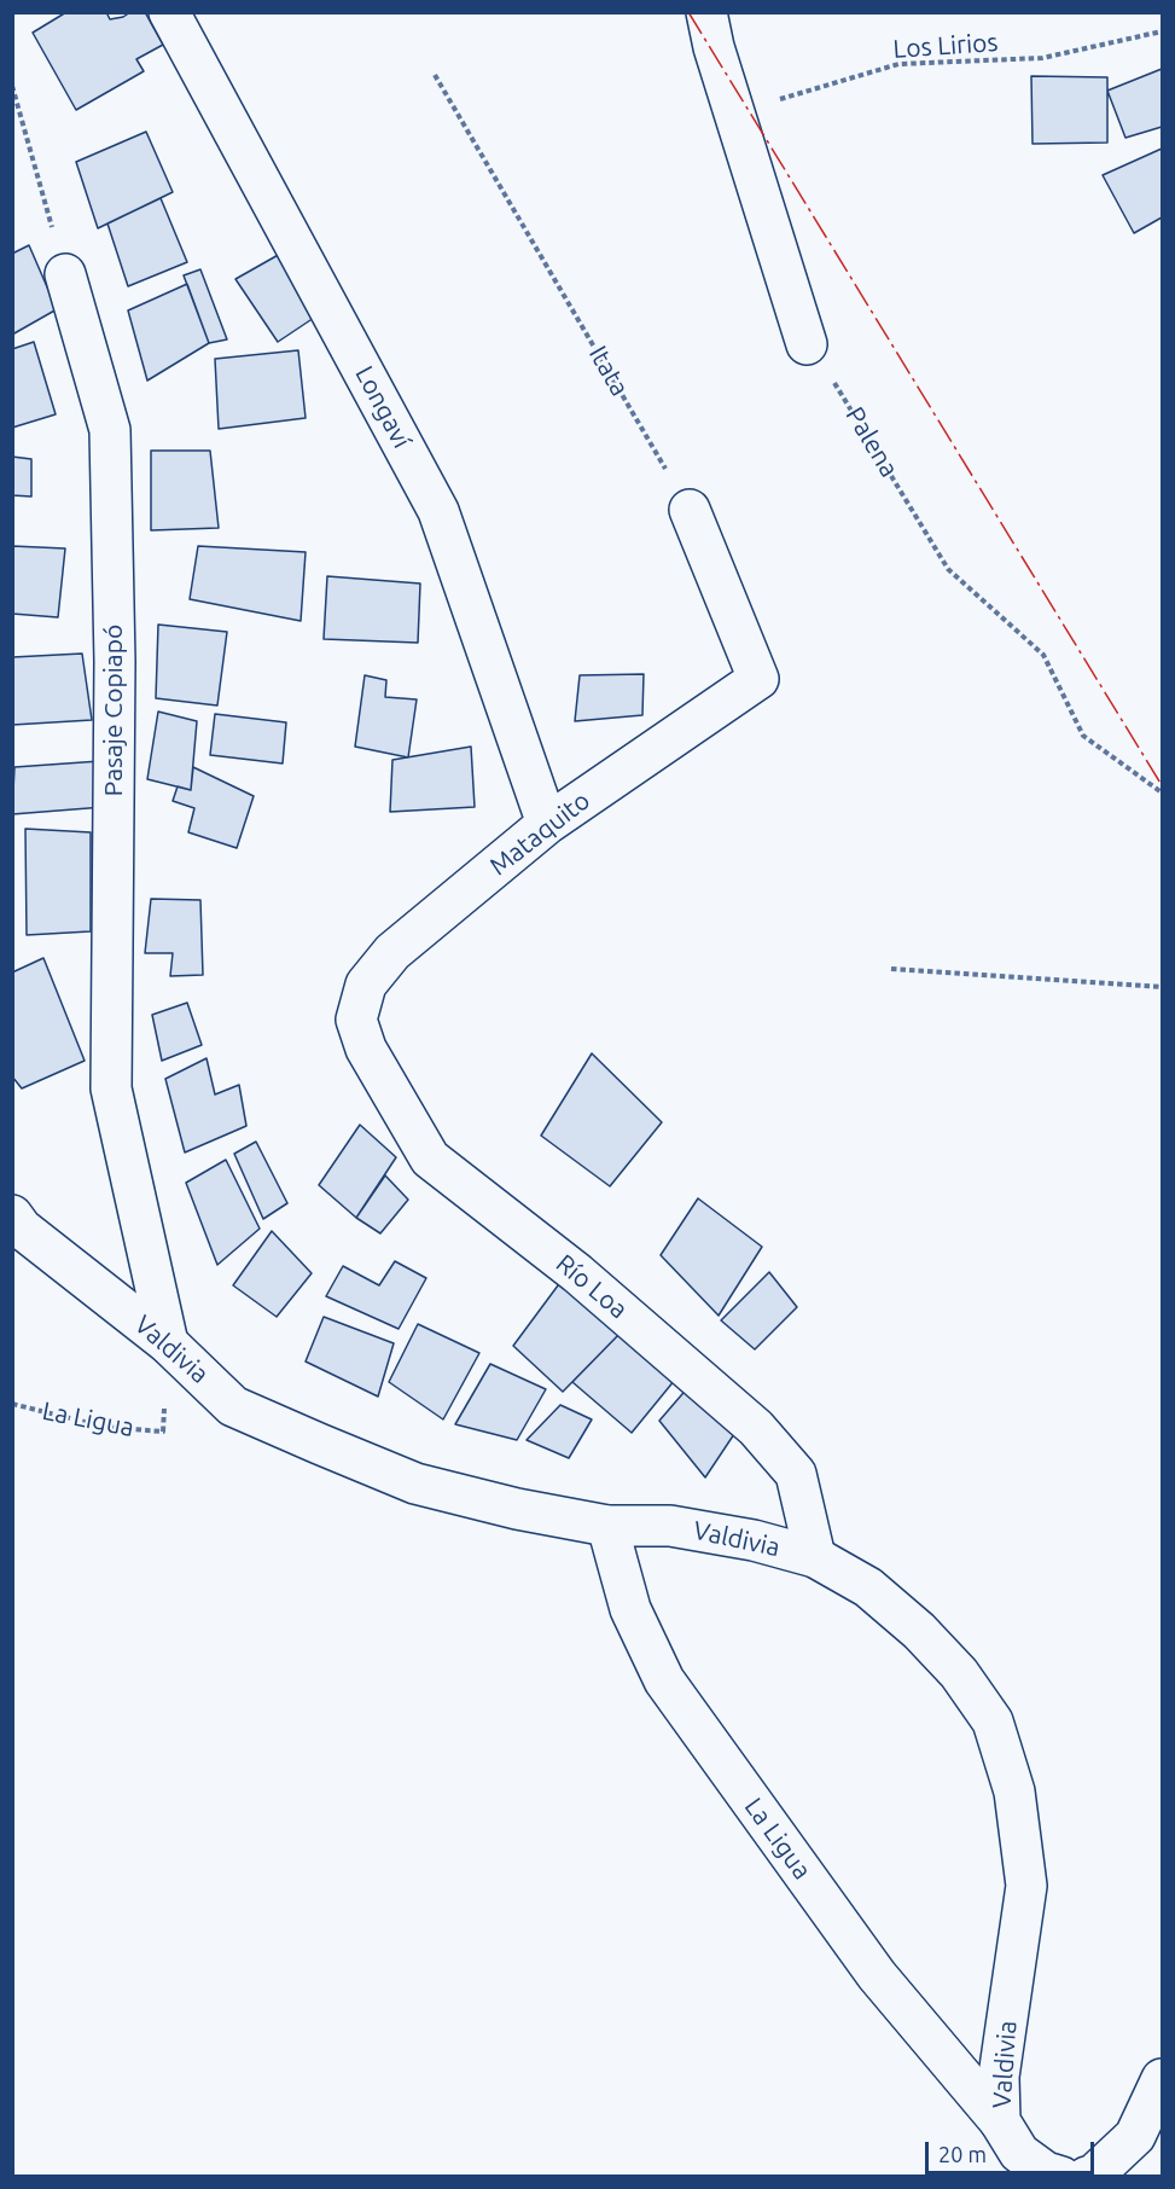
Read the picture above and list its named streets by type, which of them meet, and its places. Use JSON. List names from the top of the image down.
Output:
{
  "streets": {
    "street": [
      "Longaví",
      "Pasaje Copiapó",
      "Mataquito",
      "Río Loa",
      "Valdivia",
      "La Ligua"
    ],
    "path": ["Los Lirios", "Itata", "Palena"]
  },
  "crossings": [
    ["Itata", "Mataquito"],
    ["Longaví", "Mataquito"],
    ["Pasaje Copiapó", "Valdivia"],
    ["Pasaje Copiapó", "La Ligua"],
    ["Mataquito", "Río Loa"],
    ["Río Loa", "Valdivia"],
    ["Valdivia", "La Ligua"]
  ],
  "scale_bar": "20 m"
}
